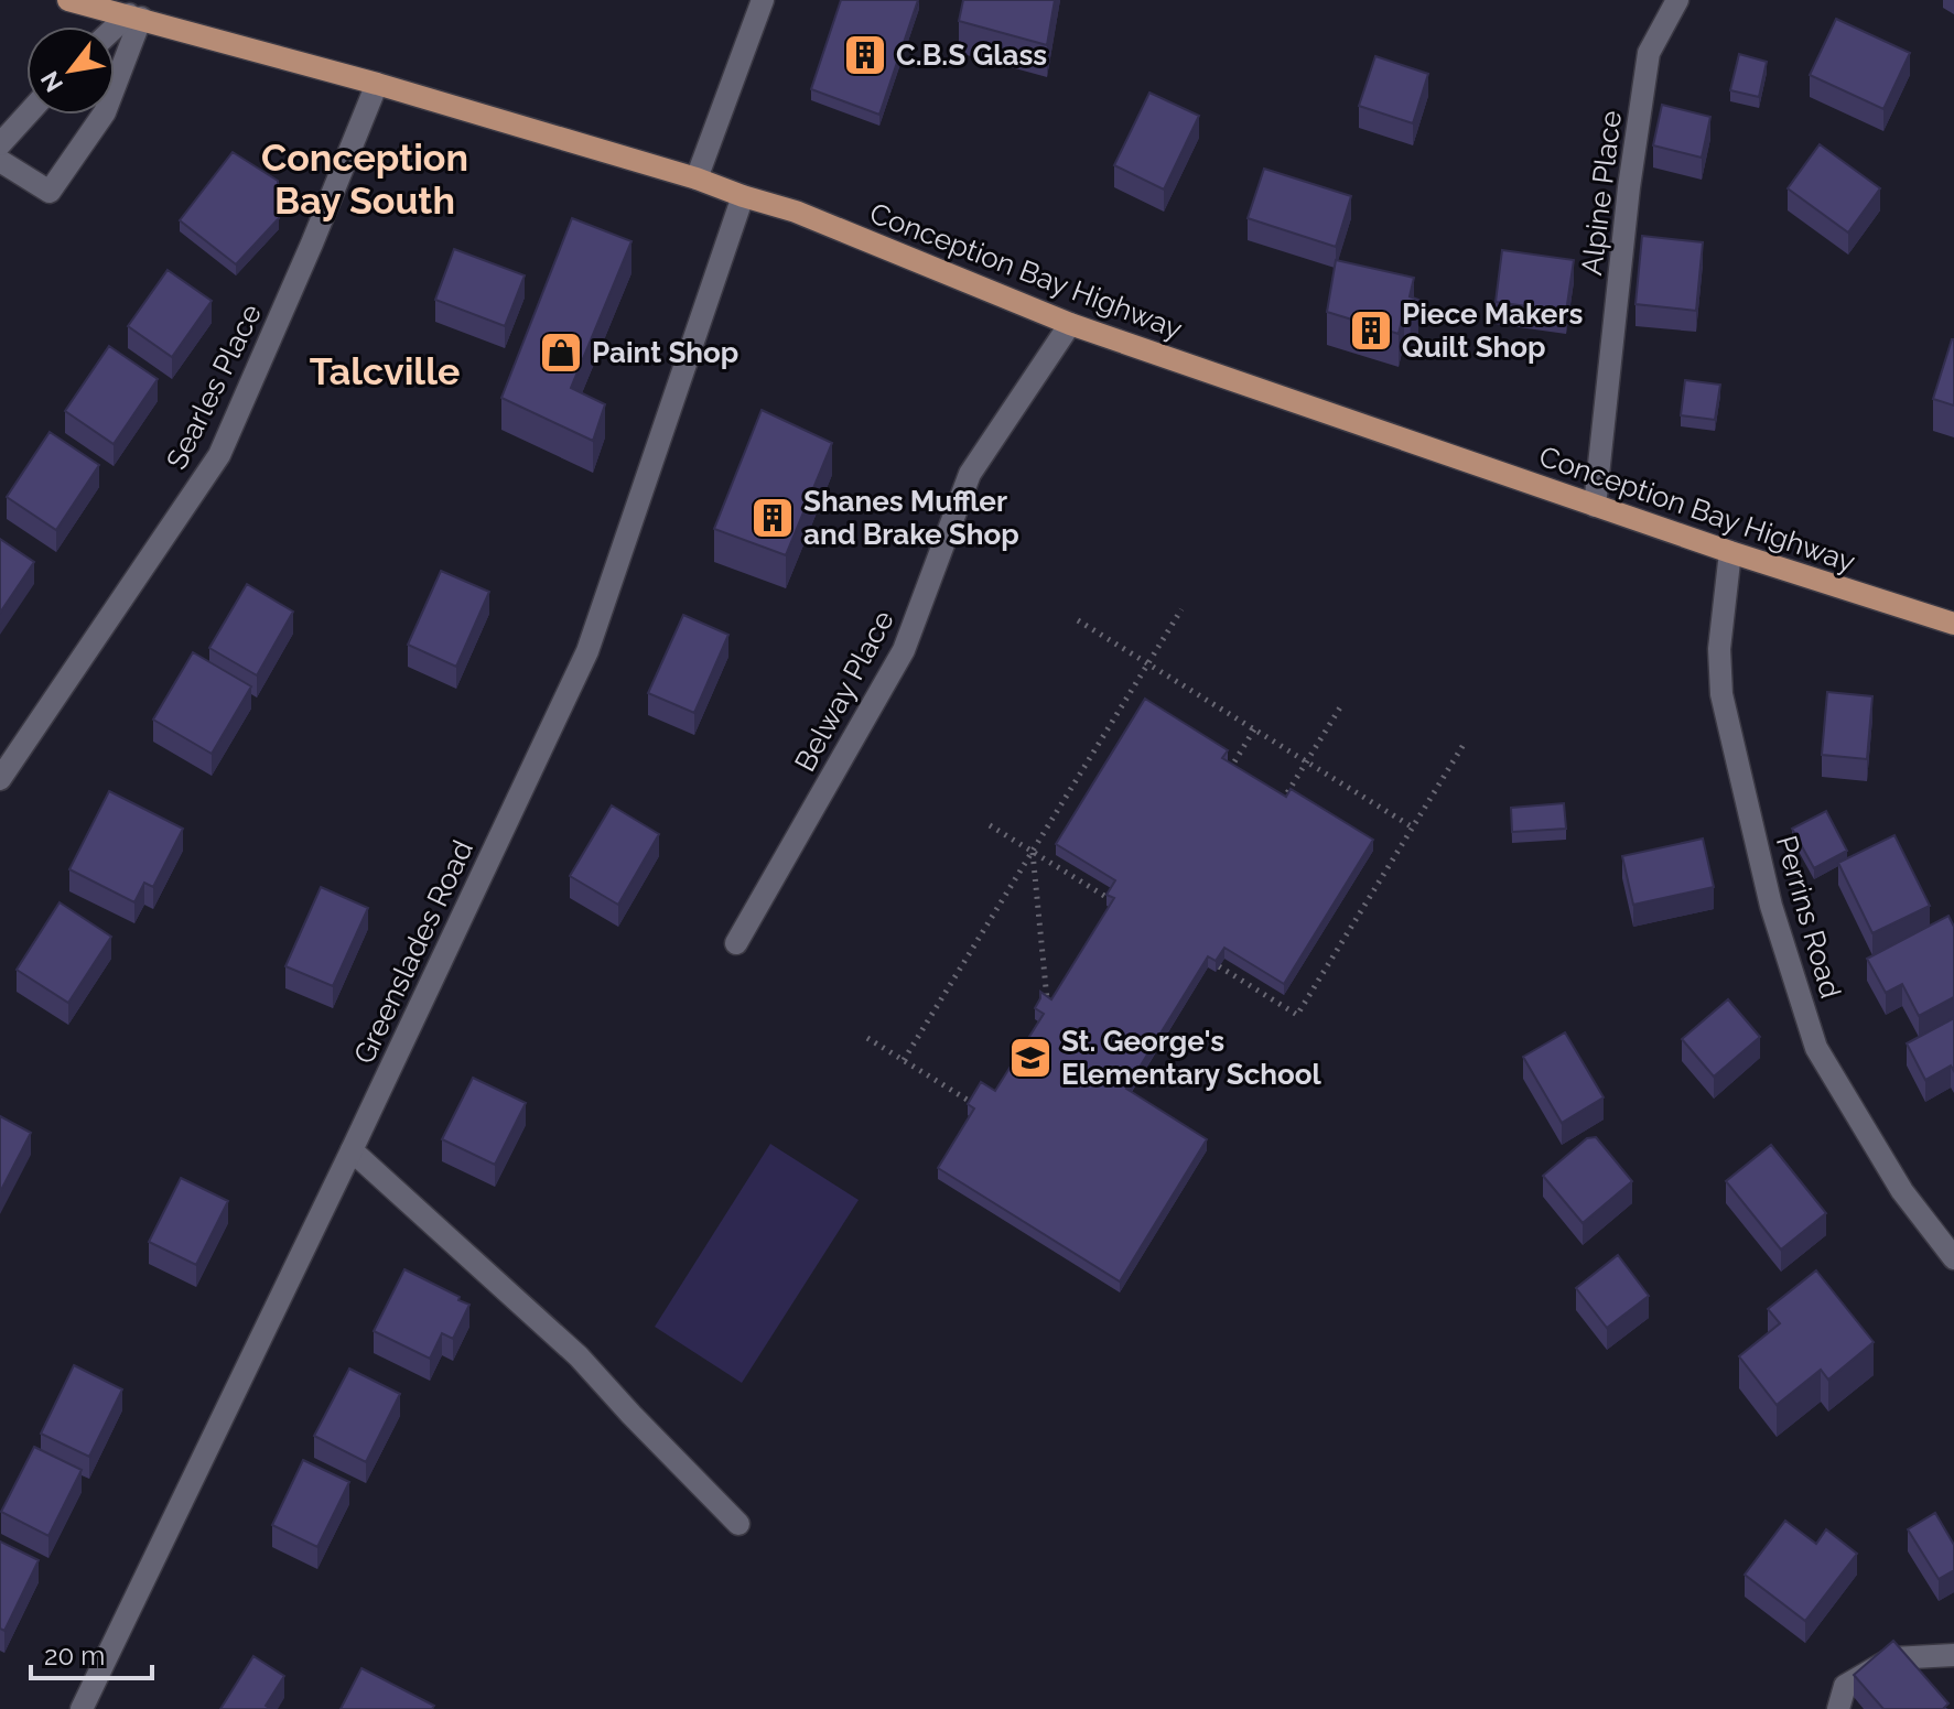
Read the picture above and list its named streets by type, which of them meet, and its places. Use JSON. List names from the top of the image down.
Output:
{
  "streets": {
    "main road": ["Conception Bay Highway"],
    "street": [
      "Alpine Place",
      "Searles Place",
      "Belway Place",
      "Perrins Road",
      "Greenslades Road"
    ]
  },
  "crossings": [
    ["Alpine Place", "Conception Bay Highway"],
    ["Conception Bay Highway", "Searles Place"],
    ["Conception Bay Highway", "Belway Place"],
    ["Conception Bay Highway", "Perrins Road"],
    ["Conception Bay Highway", "Greenslades Road"]
  ],
  "districts": ["Conception Bay South", "Talcville"],
  "places": {
    "building": ["C.B.S Glass", "Piece Makers Quilt Shop", "Shanes Muffler and Brake Shop"],
    "shop": ["Paint Shop"],
    "school or university": ["St. George's Elementary School"]
  },
  "scale_bar": "20 m",
  "north": "bottom left"
}
